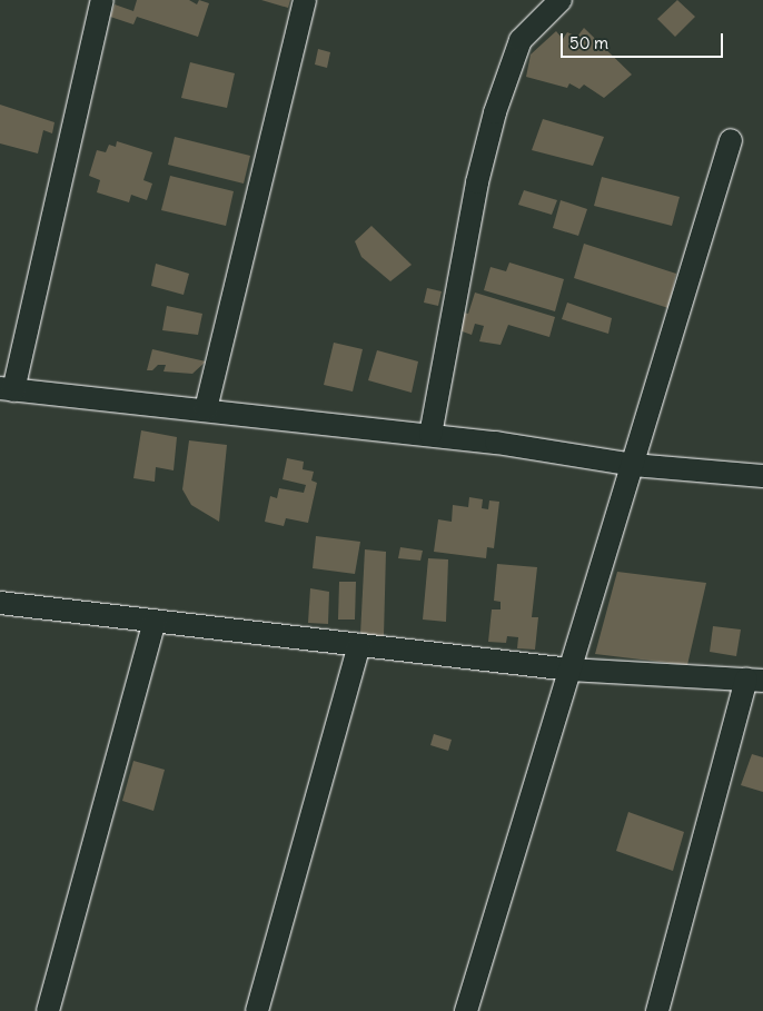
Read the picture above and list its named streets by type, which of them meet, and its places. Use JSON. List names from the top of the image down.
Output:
{
  "scale_bar": "50 m"
}
